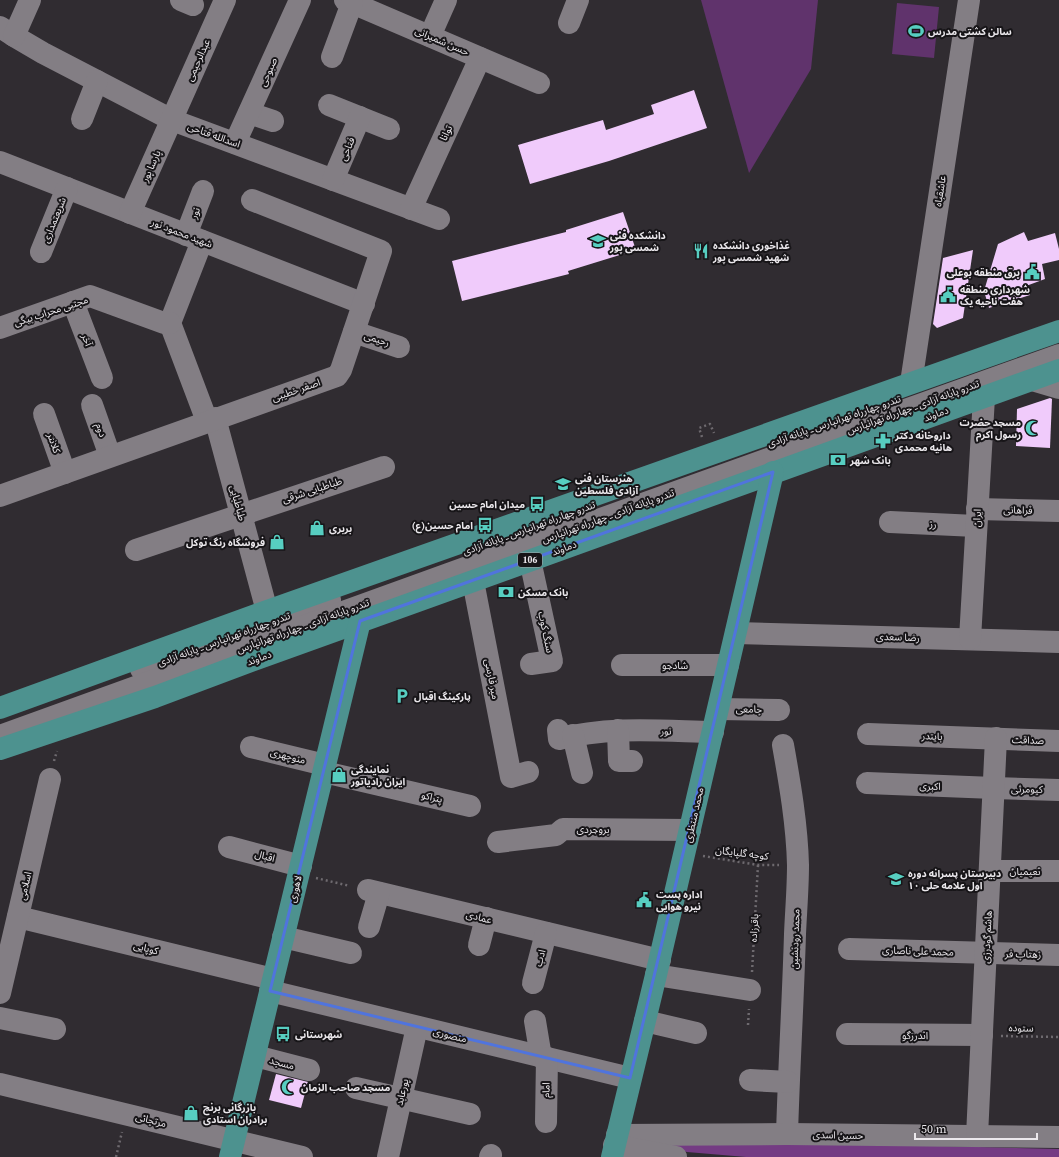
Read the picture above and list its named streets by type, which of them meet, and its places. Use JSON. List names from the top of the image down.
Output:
{
  "streets": {
    "main road": [
      "دماوند",
      "106",
      "محمد منتظری",
      "لاهوری"
    ],
    "street": [
      "حسن شمیرانی",
      "عبدالرحیمی",
      "صبوحی",
      "توانا",
      "اسدالله فتاحی",
      "فتاحی",
      "پارسا پور",
      "عاشقباه",
      "نور",
      "شریعتمداری",
      "شهید محمود نور",
      "مجتبی محراب بیگی",
      "رحیمی",
      "آخر",
      "اصغر خطیبی",
      "تندرو پایانه آزادی ـ چهارراه تهرانپارس",
      "تندرو چهارراه تهرانپارس ـ پایانه آزادی",
      "دوم",
      "کلانتر",
      "طباطبایی شرقی",
      "طباطبایی",
      "فراهانی",
      "ایران",
      "رز",
      "سنگ کوب",
      "رضا سعدی",
      "شادجو",
      "میر فارسی",
      "جامعی",
      "بایندر",
      "صداقت",
      "منوچهری",
      "اکبری",
      "کیومرثی",
      "پتراکو",
      "بروجردی",
      "اقبال",
      "نعیمیان",
      "اسلامی",
      "عمادی",
      "هاشم گودرزی",
      "محمد رودنشین",
      "کوپایی",
      "محمد علی ناصاری",
      "زهتاب فر",
      "ادب",
      "منصوری",
      "اندرزگو",
      "مسجد",
      "امام",
      "پورعابد",
      "مرتجائی",
      "حسین اسدی"
    ],
    "path": ["کوچه گلپایگان", "باقرزاده", "ستوده"]
  },
  "crossings": [
    ["حسن شمیرانی", "توانا"],
    ["عبدالرحیمی", "اسدالله فتاحی"],
    ["عبدالرحیمی", "پارسا پور"],
    ["صبوحی", "اسدالله فتاحی"],
    ["توانا", "اسدالله فتاحی"],
    ["اسدالله فتاحی", "فتاحی"],
    ["اسدالله فتاحی", "پارسا پور"],
    ["پارسا پور", "شهید محمود نور"],
    ["نور", "شهید محمود نور"],
    ["نور", "محمد منتظری"],
    ["شریعتمداری", "شهید محمود نور"],
    ["شهید محمود نور", "اصغر خطیبی"],
    ["مجتبی محراب بیگی", "آخر"],
    ["مجتبی محراب بیگی", "طباطبایی"],
    ["رحیمی", "اصغر خطیبی"],
    ["اصغر خطیبی", "دوم"],
    ["اصغر خطیبی", "کلانتر"],
    ["اصغر خطیبی", "طباطبایی"],
    ["دماوند", "ایران"],
    ["دماوند", "سنگ کوب"],
    ["دماوند", "میر فارسی"],
    ["دماوند", "محمد منتظری"],
    ["دماوند", "لاهوری"],
    ["طباطبایی شرقی", "طباطبایی"],
    ["فراهانی", "ایران"],
    ["فراهانی", "رز"],
    ["ایران", "رز"],
    ["ایران", "رضا سعدی"],
    ["رضا سعدی", "محمد منتظری"],
    ["شادجو", "محمد منتظری"],
    ["جامعی", "محمد منتظری"],
    ["بایندر", "صداقت"],
    ["بایندر", "هاشم گودرزی"],
    ["صداقت", "هاشم گودرزی"],
    ["منوچهری", "پتراکو"],
    ["منوچهری", "لاهوری"],
    ["اکبری", "کیومرثی"],
    ["اکبری", "هاشم گودرزی"],
    ["کیومرثی", "هاشم گودرزی"],
    ["پتراکو", "لاهوری"],
    ["محمد منتظری", "بروجردی"],
    ["محمد منتظری", "کوچه گلپایگان"],
    ["محمد منتظری", "عمادی"],
    ["محمد منتظری", "منصوری"],
    ["محمد منتظری", "حسین اسدی"],
    ["کوچه گلپایگان", "باقرزاده"],
    ["کوچه گلپایگان", "محمد رودنشین"],
    ["اقبال", "لاهوری"],
    ["نعیمیان", "هاشم گودرزی"],
    ["اسلامی", "کوپایی"],
    ["لاهوری", "کوپایی"],
    ["لاهوری", "منصوری"],
    ["لاهوری", "مسجد"],
    ["لاهوری", "مرتجائی"],
    ["عمادی", "ادب"],
    ["هاشم گودرزی", "محمد علی ناصاری"],
    ["هاشم گودرزی", "زهتاب فر"],
    ["هاشم گودرزی", "ستوده"],
    ["هاشم گودرزی", "اندرزگو"],
    ["هاشم گودرزی", "حسین اسدی"],
    ["محمد رودنشین", "حسین اسدی"],
    ["کوپایی", "منصوری"],
    ["محمد علی ناصاری", "زهتاب فر"],
    ["ستوده", "اندرزگو"],
    ["منصوری", "امام"],
    ["منصوری", "پورعابد"]
  ],
  "places": {
    "sports": ["سالن کشتی مدرس"],
    "school or university": ["دانشکده فنی شمسی پور", "هنرستان فنی آزادی فلسطین", "دبیرستان پسرانه دوره اول علامه حلی ۱۰"],
    "restaurant": ["غذاخوری دانشکده شهید شمسی پور"],
    "public building": ["برق منطقه بوعلی", "شهرداری منطقه هفت ناحیه یک", "اداره پست نیرو هوایی"],
    "mosque": ["مسجد حضرت رسول اکرم", "مسجد صاحب الزمان"],
    "pharmacy": ["داروخانه دکتر هانیه محمدی"],
    "bank": ["بانک شهر", "بانک مسکن"],
    "bus stop": ["میدان امام حسین", "امام حسين(ع)", "شهرستانی"],
    "shop": [
      "بربری",
      "فروشگاه رنگ توکل",
      "نمایندگی ایران رادیاتور",
      "بازرگانی برنج برادران استادی"
    ],
    "parking": ["پارکینگ اقبال"]
  },
  "scale_bar": "50 m"
}
